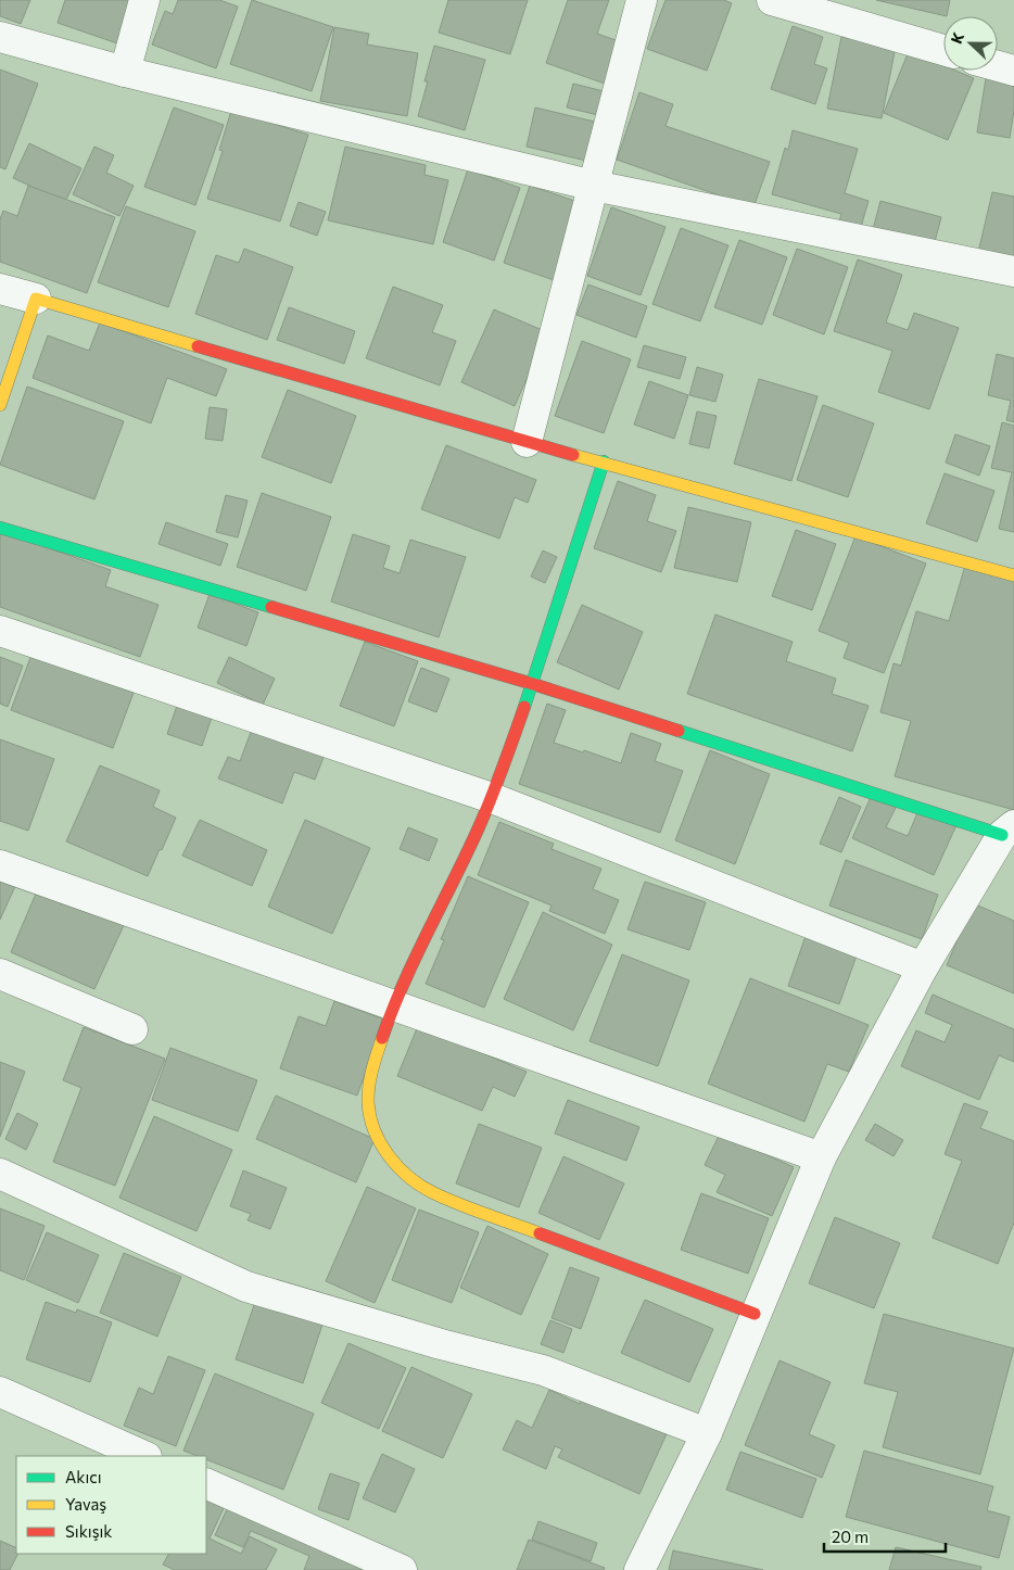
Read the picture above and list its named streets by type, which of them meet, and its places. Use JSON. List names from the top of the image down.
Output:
{
  "legend": ["Akıcı", "Yavaş", "Sıkışık"],
  "scale_bar": "20 m",
  "north": "left"
}
